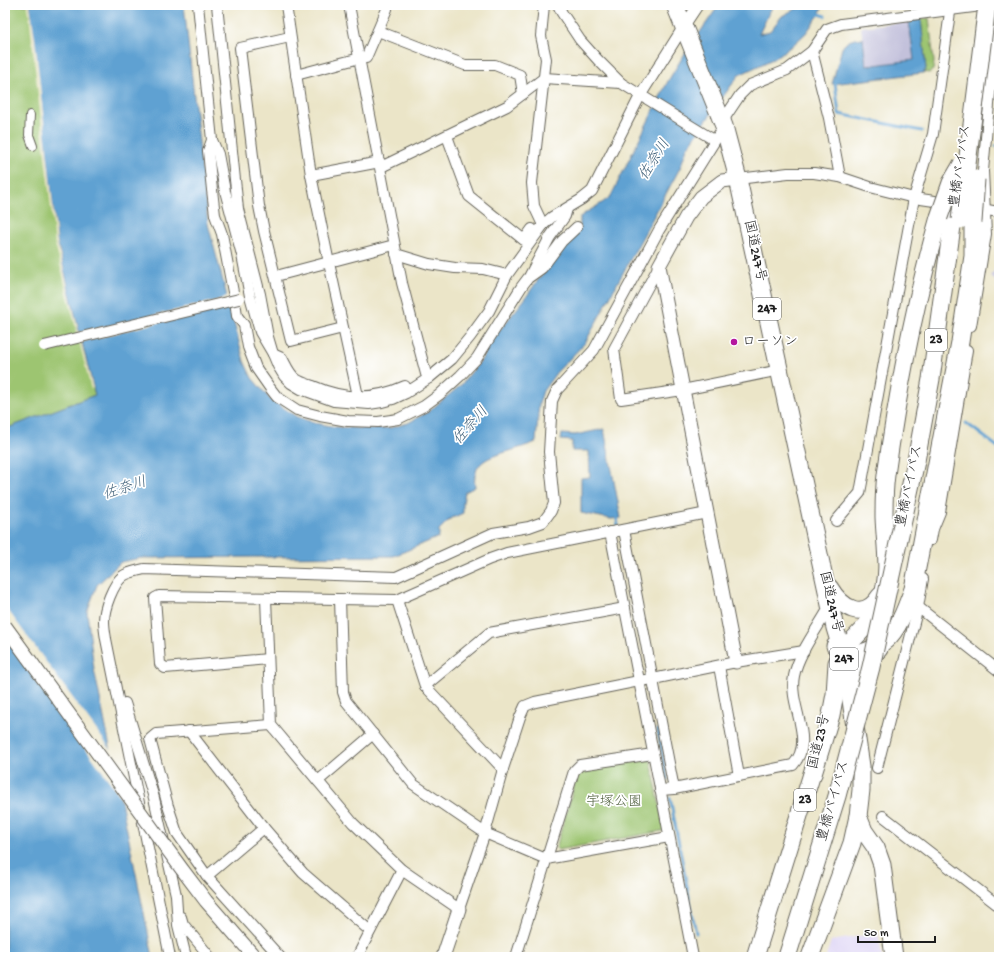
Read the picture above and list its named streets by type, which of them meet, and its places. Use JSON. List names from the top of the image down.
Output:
{
  "streets": {
    "highway": [
      "豊橋バイパス",
      "国道247号",
      "247",
      "23",
      "国道23号"
    ]
  },
  "crossings": [
    ["国道247号", "国道23号"]
  ],
  "water": ["佐奈川"],
  "parks": ["宇塚公園"],
  "places": ["ローソン"],
  "scale_bar": "50 m"
}
